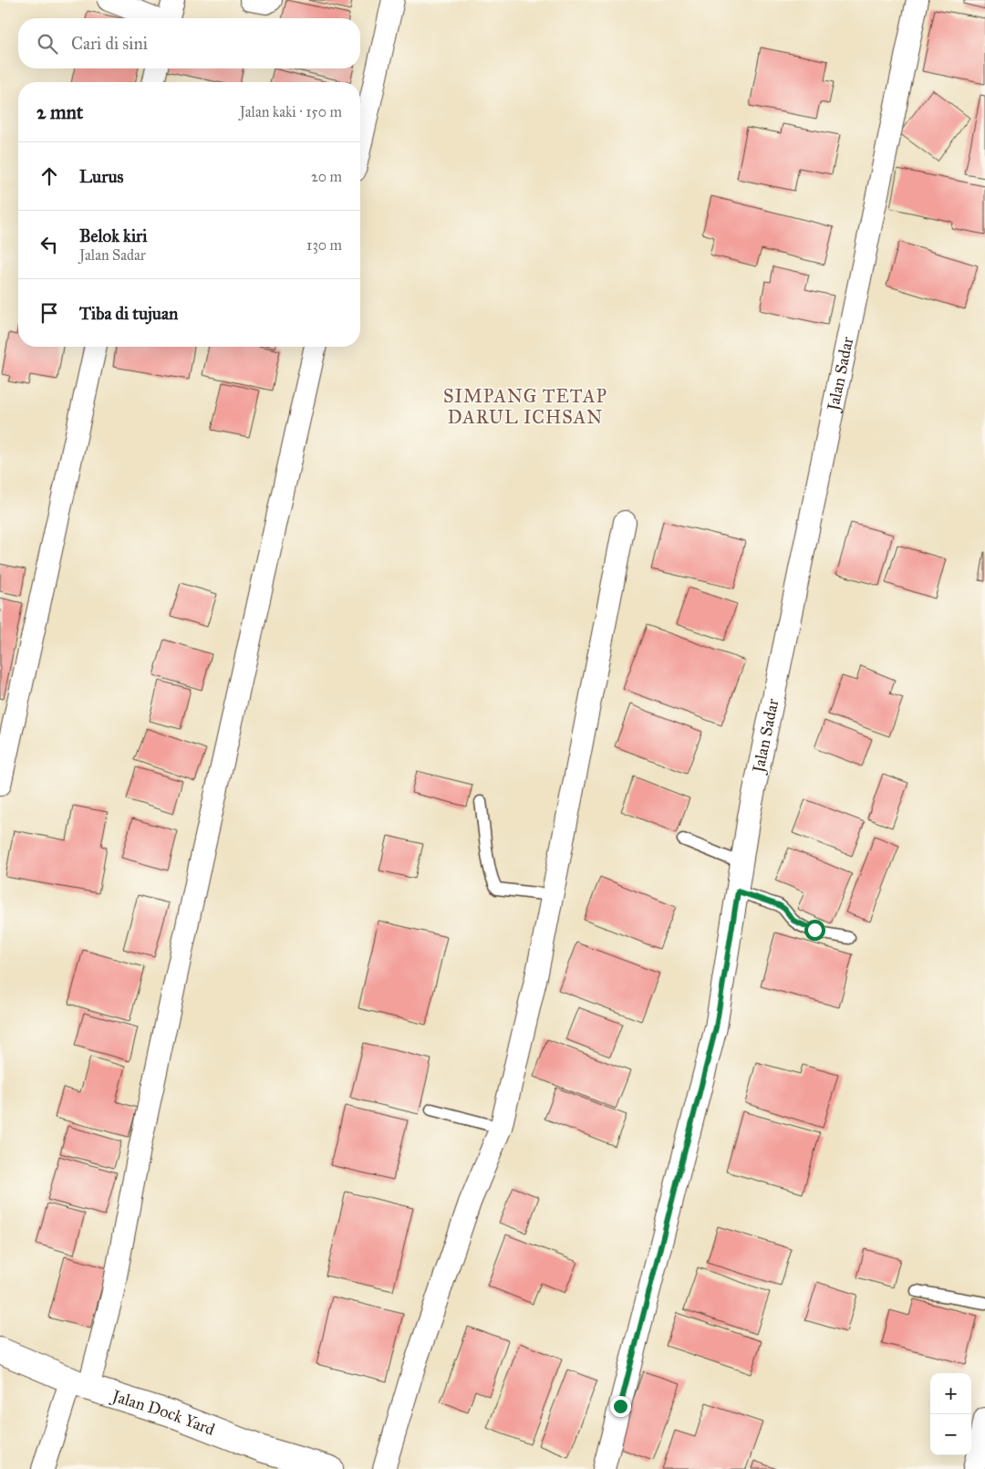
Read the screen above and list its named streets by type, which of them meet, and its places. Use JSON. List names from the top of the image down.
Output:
{
  "streets": {
    "street": ["Jalan Sadar", "Jalan Dock Yard"]
  },
  "districts": ["SIMPANG TETAP DARUL ICHSAN"],
  "page": {
    "search": "Cari di sini",
    "heading": ["2 mnt", "Jalan kaki · 150 m"],
    "list": [
      ["Lurus", "20 m"],
      ["Belok kiri", "Jalan Sadar", "130 m"],
      "Tiba di tujuan"
    ],
    "map_buttons": ["+", "−"]
  }
}
